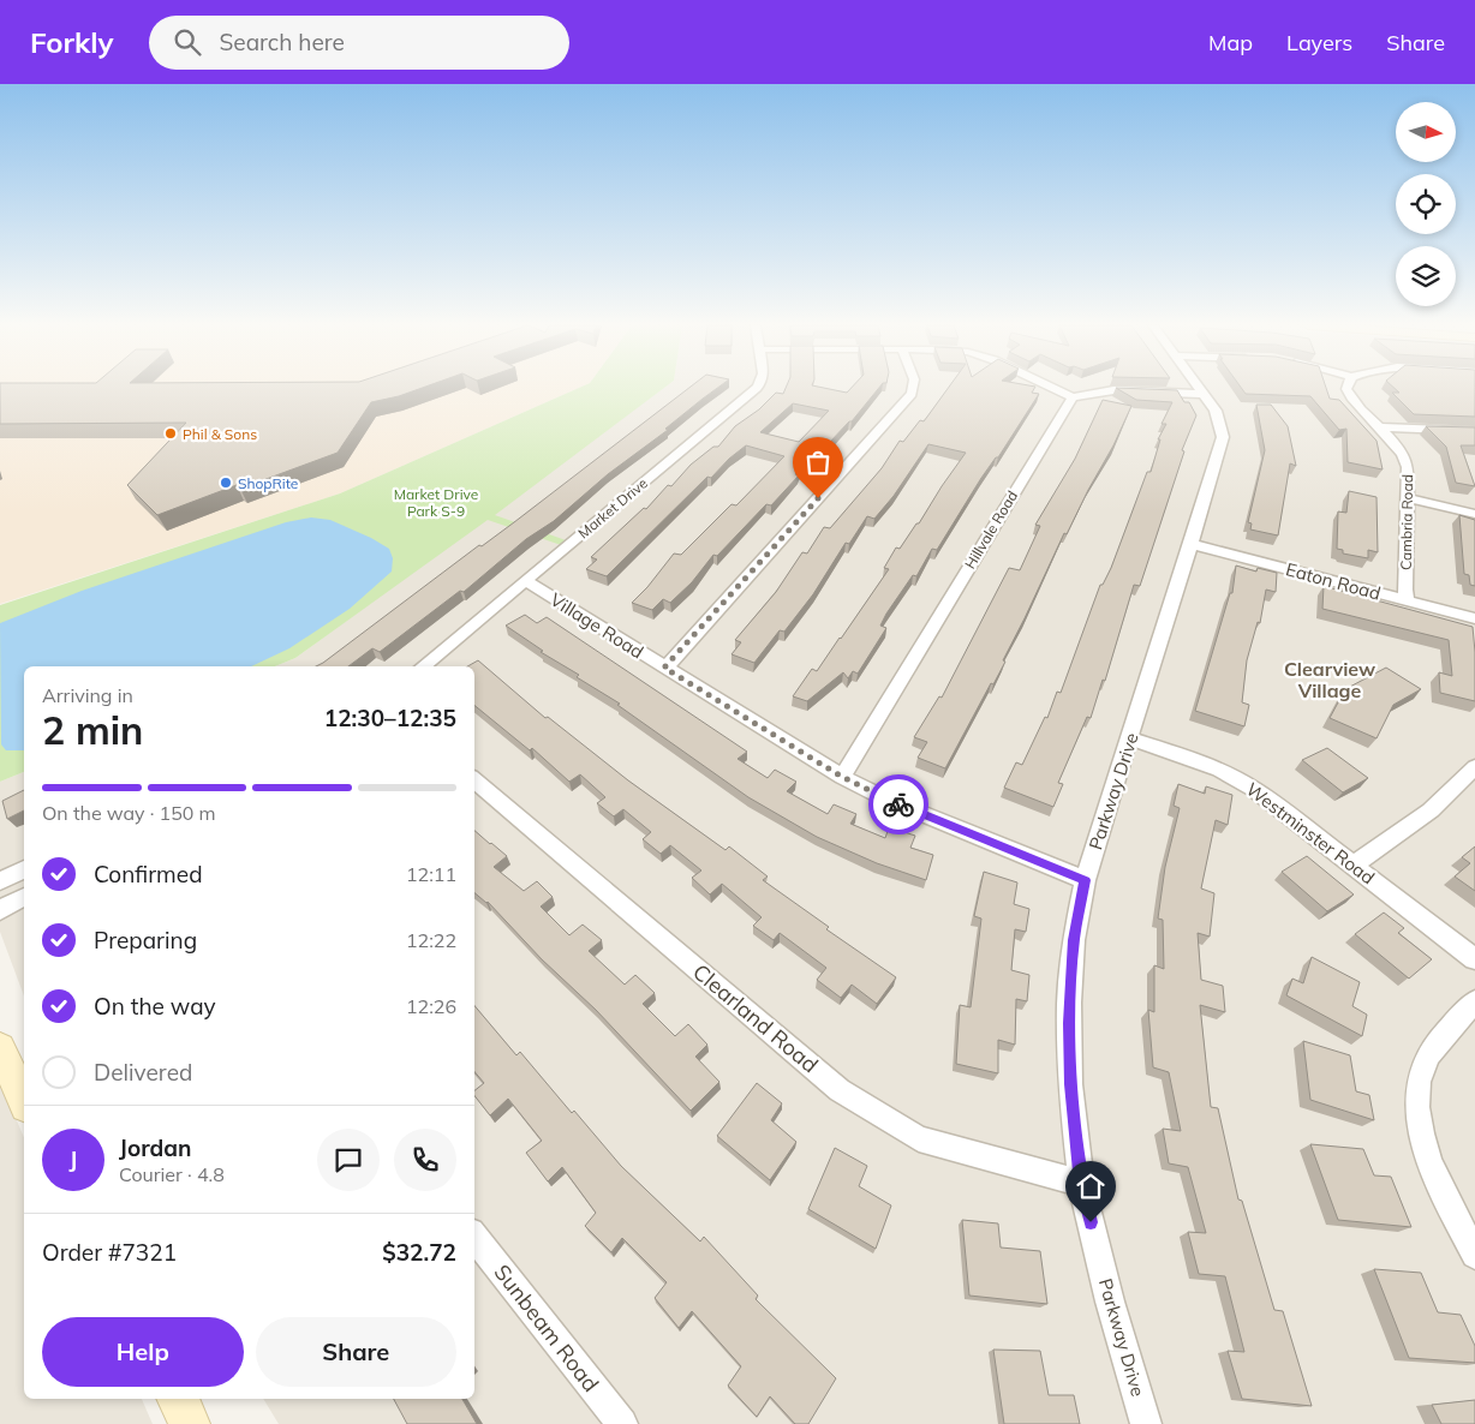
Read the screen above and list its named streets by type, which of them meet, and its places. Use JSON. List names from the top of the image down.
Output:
{
  "streets": {
    "street": [
      "Market Drive",
      "Cambria Road",
      "Hillvale Road",
      "Eaton Road",
      "Village Road",
      "Parkway Drive",
      "Westminster Road",
      "Clearland Road",
      "Sunbeam Road"
    ]
  },
  "crossings": [
    ["Market Drive", "Village Road"],
    ["Cambria Road", "Eaton Road"],
    ["Hillvale Road", "Village Road"],
    ["Eaton Road", "Parkway Drive"],
    ["Village Road", "Parkway Drive"],
    ["Parkway Drive", "Westminster Road"],
    ["Parkway Drive", "Clearland Road"]
  ],
  "districts": ["Clearview Village"],
  "parks": ["Market Drive Park S-9"],
  "places": ["Phil & Sons", "ShopRite"],
  "north": "right",
  "page": {
    "header": "Forkly",
    "search": "Search here",
    "nav": ["Map", "Layers", "Share"],
    "heading": ["2 min", "Arriving in", "12:30–12:35"],
    "panel": [
      "Jordan",
      "Courier · 4.8",
      "Order #7321",
      "$32.72"
    ],
    "bar": "On the way · 150 m",
    "list": [
      ["Confirmed", "12:11"],
      ["Preparing", "12:22"],
      ["On the way", "12:26"],
      "Delivered"
    ],
    "round": "J",
    "buttons": ["Help", "Share"]
  }
}
